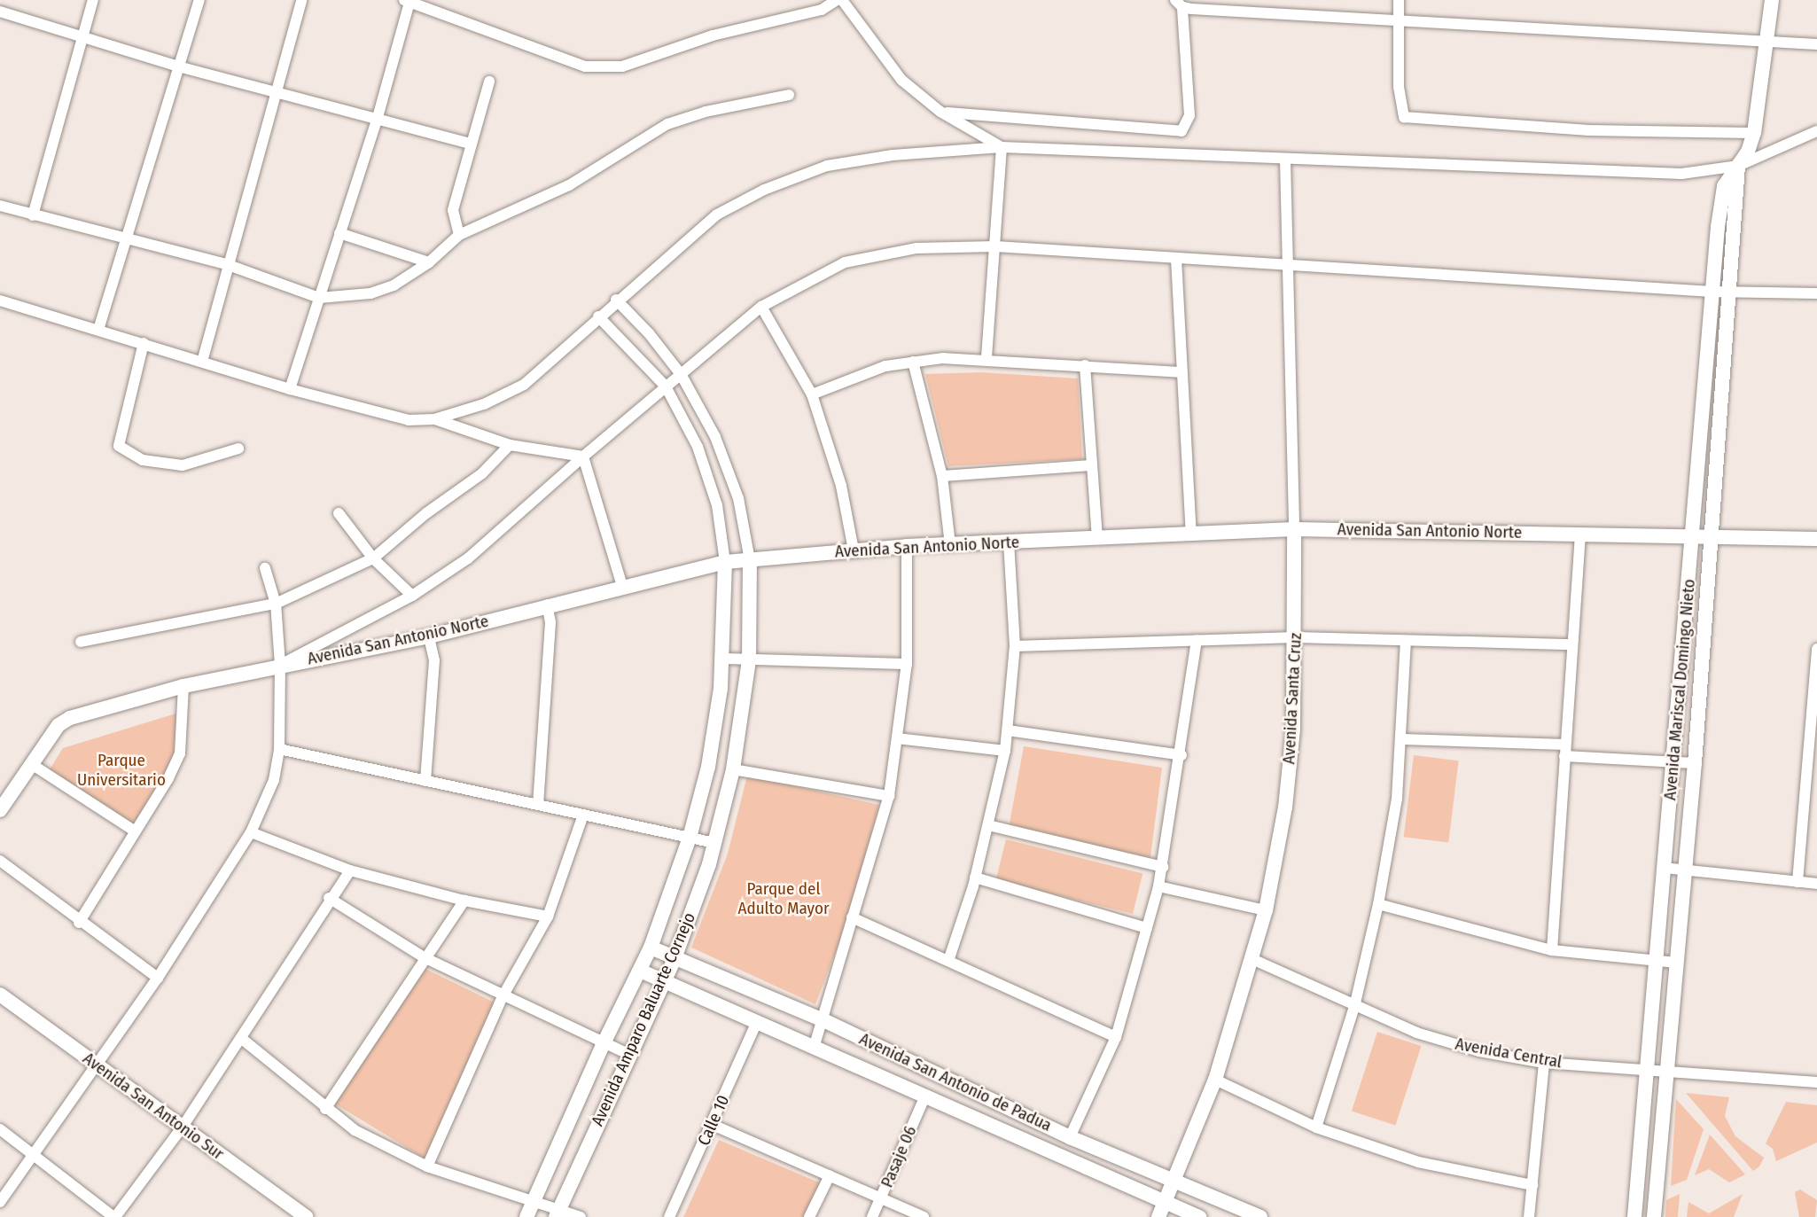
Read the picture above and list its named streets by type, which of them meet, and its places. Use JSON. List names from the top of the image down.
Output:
{
  "streets": {
    "street": [
      "Avenida San Antonio Norte",
      "Avenida Mariscal Domingo Nieto",
      "Avenida Santa Cruz",
      "Avenida Amparo Baluarte Cornejo",
      "Avenida Central",
      "Avenida San Antonio de Padua",
      "Avenida San Antonio Sur",
      "Calle 10",
      "Pasaje 06"
    ]
  },
  "crossings": [
    ["Avenida San Antonio Norte", "Avenida Mariscal Domingo Nieto"],
    ["Avenida San Antonio Norte", "Avenida Santa Cruz"],
    ["Avenida San Antonio Norte", "Avenida Amparo Baluarte Cornejo"],
    ["Avenida Mariscal Domingo Nieto", "Avenida Central"],
    ["Avenida Santa Cruz", "Avenida Central"],
    ["Avenida Santa Cruz", "Avenida San Antonio de Padua"],
    ["Avenida Amparo Baluarte Cornejo", "Avenida San Antonio de Padua"],
    ["Avenida San Antonio de Padua", "Calle 10"],
    ["Avenida San Antonio de Padua", "Pasaje 06"]
  ],
  "parks": ["Parque Universitario", "Parque del Adulto Mayor"]
}
